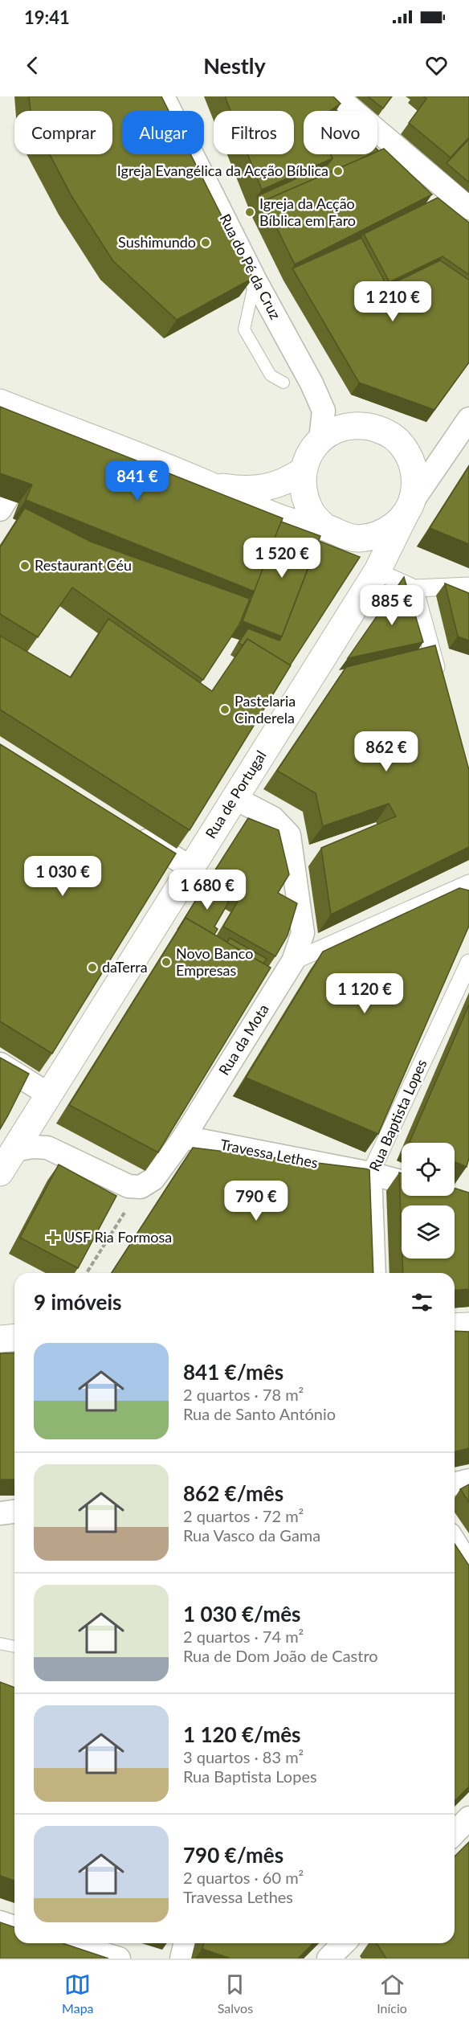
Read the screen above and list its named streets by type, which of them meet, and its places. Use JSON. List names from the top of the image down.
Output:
{
  "streets": {
    "street": [
      "Rua do Pé da Cruz",
      "Rua de Portugal",
      "Rua da Mota",
      "Rua Baptista Lopes",
      "Travessa Lethes"
    ]
  },
  "crossings": [
    ["Rua do Pé da Cruz", "Rua de Portugal"],
    ["Rua de Portugal", "Rua da Mota"],
    ["Rua da Mota", "Travessa Lethes"],
    ["Rua Baptista Lopes", "Travessa Lethes"]
  ],
  "places": {
    "other": [
      "Igreja Evangélica da Acção Bíblica",
      "Igreja da Acção Bíblica em Faro",
      "Sushimundo",
      "Restaurant Céu",
      "Pastelaria Cinderela",
      "Novo Banco Empresas",
      "daTerra"
    ],
    "health": ["USF Ria Formosa"]
  },
  "page": {
    "status": "19:41",
    "header": "Nestly",
    "chip": [
      "Comprar",
      "Alugar",
      "Filtros",
      "Novo"
    ],
    "price": [
      "1 210 €",
      "841 €",
      "1 520 €",
      "885 €",
      "862 €",
      "1 030 €",
      "1 680 €",
      "1 120 €",
      "790 €"
    ],
    "heading": "9 imóveis",
    "list": [
      {
        "name": "841 €/mês",
        "note": "2 quartos · 78 m² · Rua de Santo António"
      },
      {
        "name": "862 €/mês",
        "note": "2 quartos · 72 m² · Rua Vasco da Gama"
      },
      {
        "name": "1 030 €/mês",
        "note": "2 quartos · 74 m² · Rua de Dom João de Castro"
      },
      {
        "name": "1 120 €/mês",
        "note": "3 quartos · 83 m² · Rua Baptista Lopes"
      },
      {
        "name": "790 €/mês",
        "note": "2 quartos · 60 m² · Travessa Lethes"
      }
    ],
    "tabs": ["Mapa", "Salvos", "Início"]
  }
}
